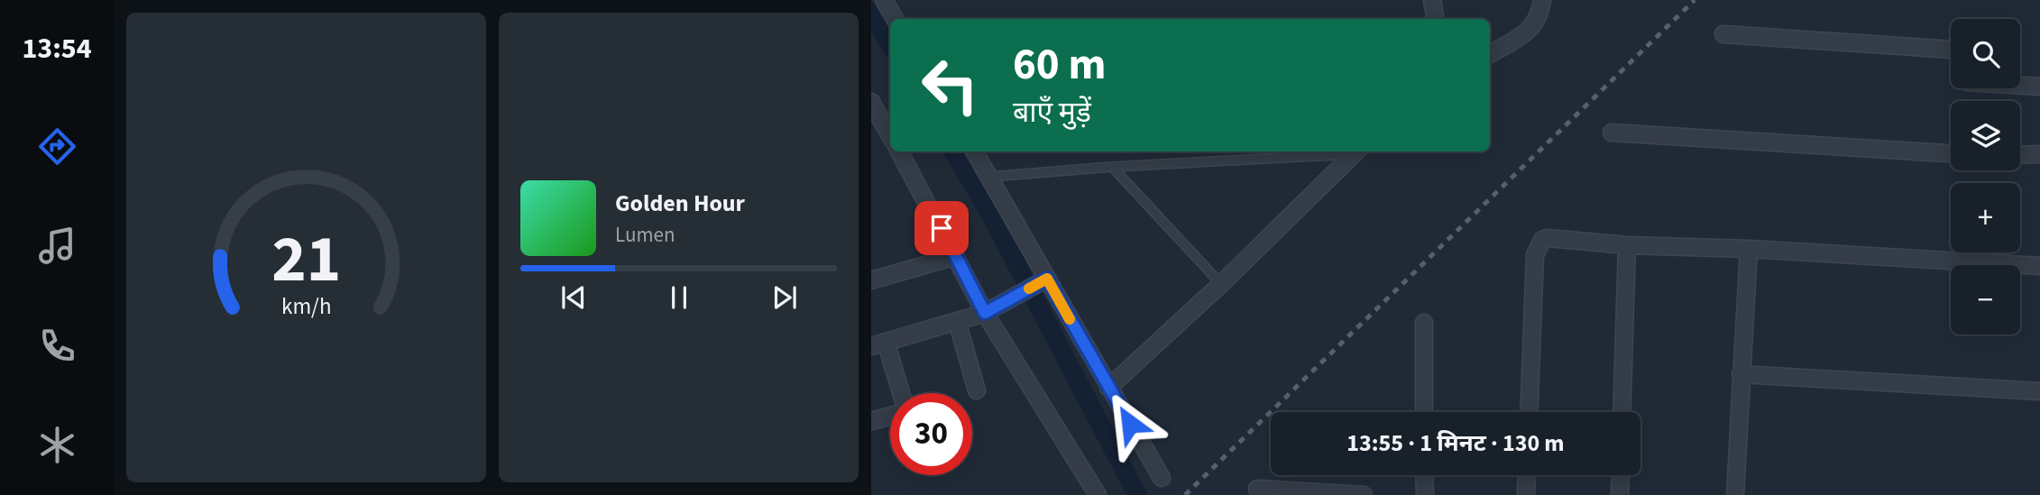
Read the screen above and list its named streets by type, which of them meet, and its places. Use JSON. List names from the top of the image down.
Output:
{
  "page": {
    "tabs": "13:54",
    "map_buttons": ["+", "−"],
    "turn": ["60 m", "बाएँ मुड़ें"],
    "song": ["Golden Hour", "Lumen"],
    "limit": "30",
    "trip": "13:55 · 1 मिनट · 130 m",
    "gauge": ["21", "km/h"]
  }
}
